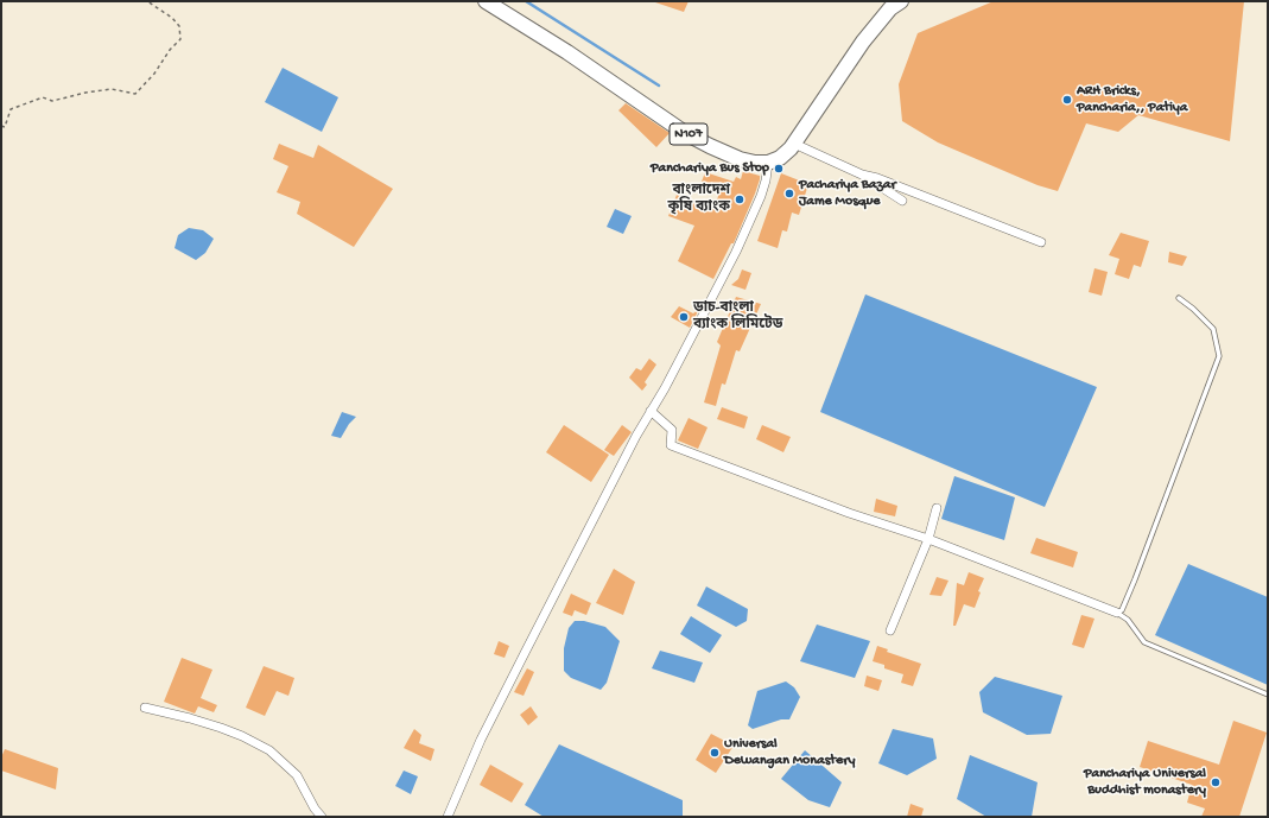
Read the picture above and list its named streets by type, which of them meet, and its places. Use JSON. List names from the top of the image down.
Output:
{
  "streets": {
    "highway": ["N107"]
  },
  "places": [
    "ARH Bricks, Pancharia,, Patiya",
    "Panchariya Bus Stop",
    "Pachariya Bazar Jame Mosque",
    "বাংলাদেশ কৃষি ব্যাংক",
    "ডাচ-বাংলা ব্যাংক লিমিটেড",
    "Universal Dewangan Monastery",
    "Panchariya Universal Buddhist monastery"
  ]
}
